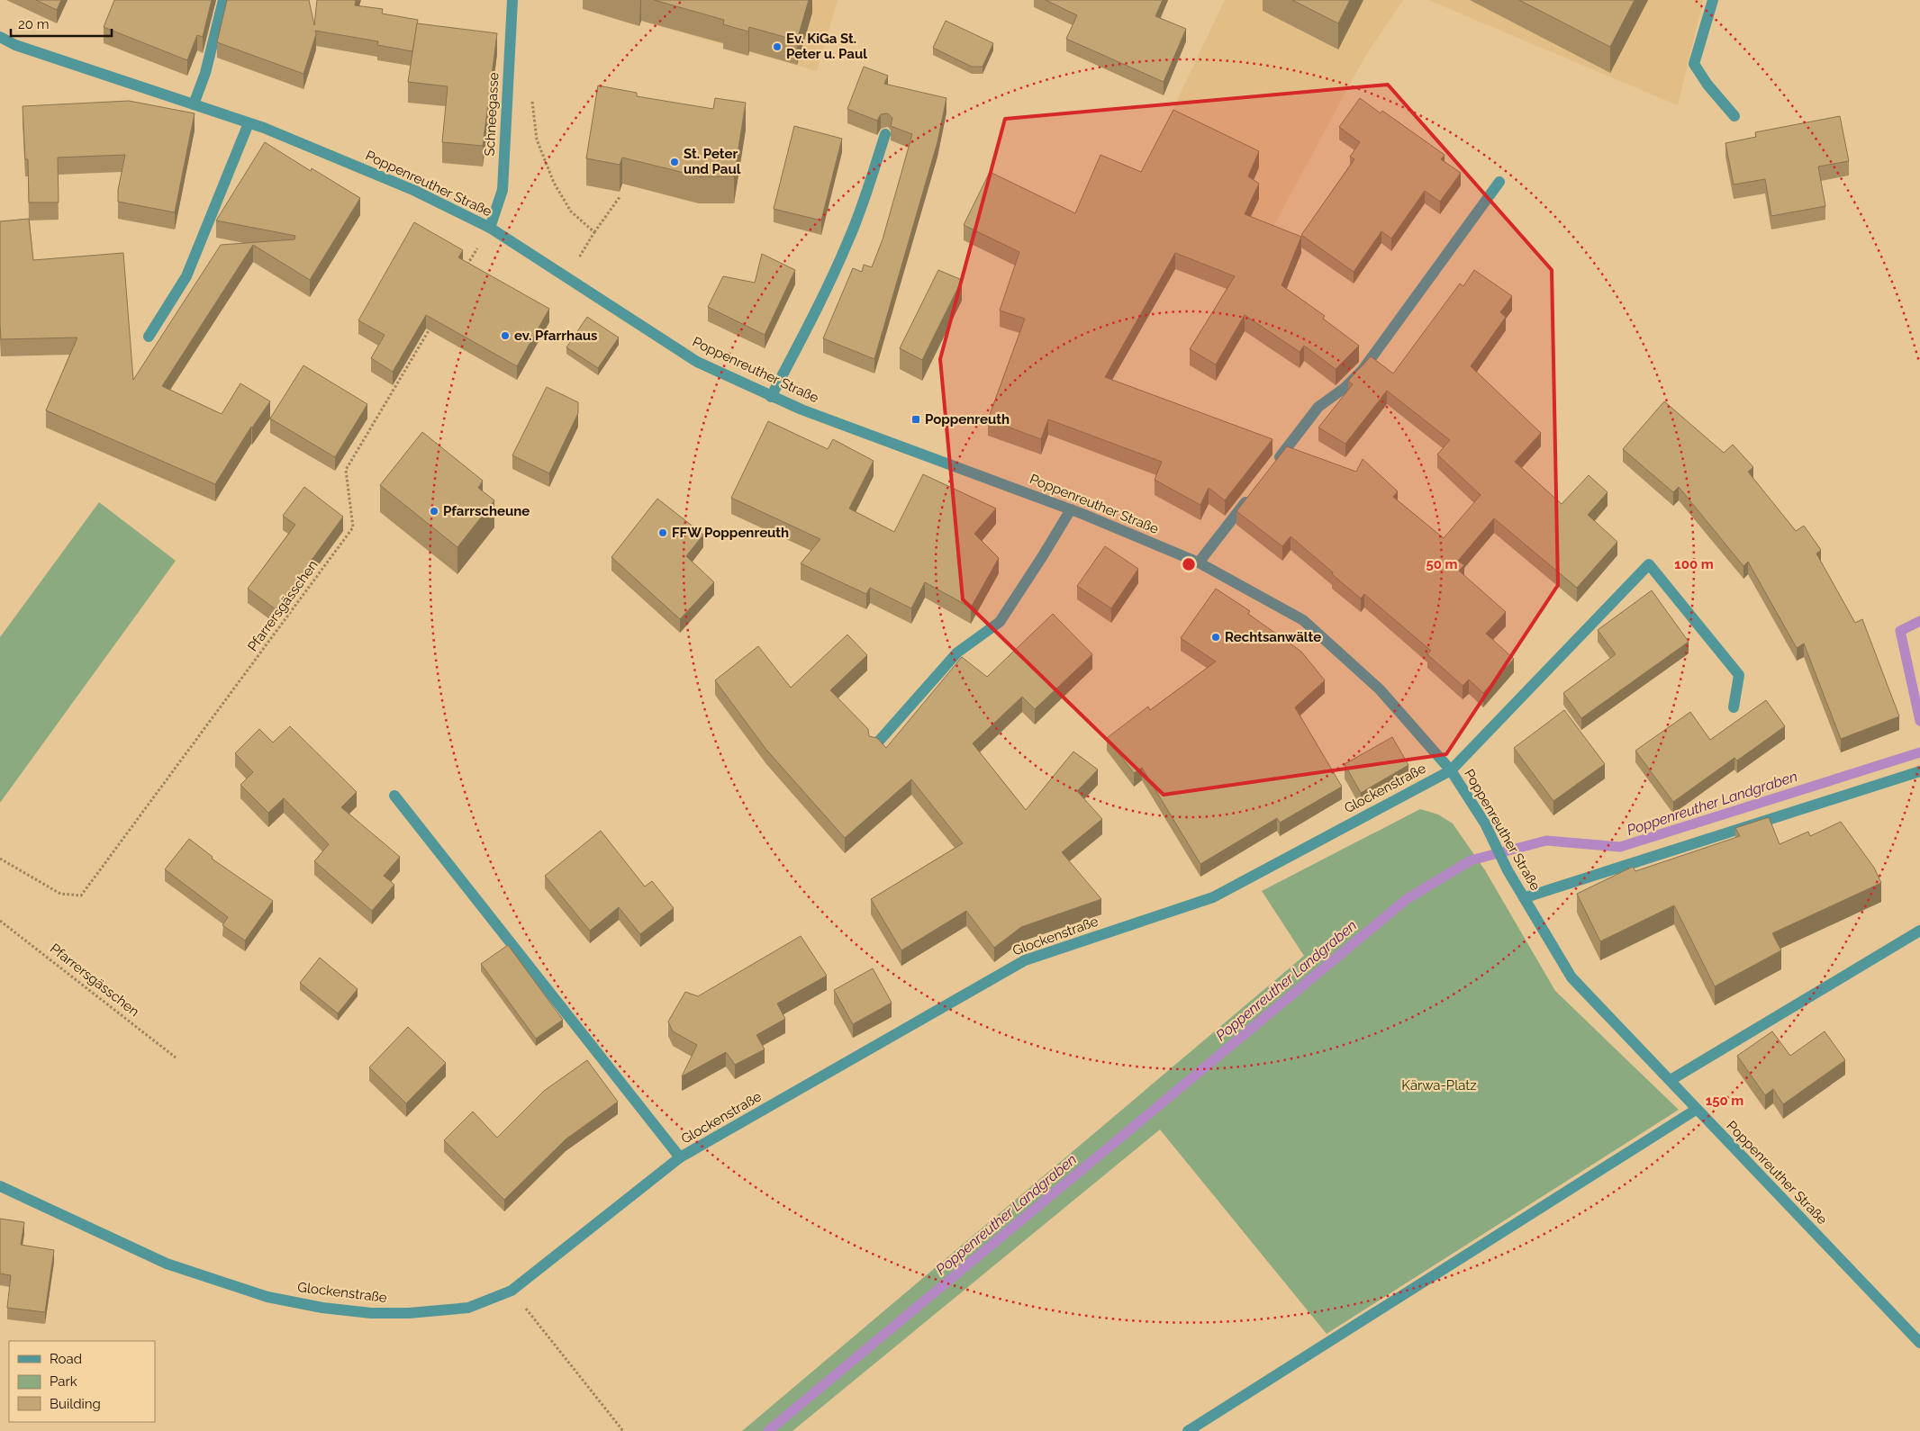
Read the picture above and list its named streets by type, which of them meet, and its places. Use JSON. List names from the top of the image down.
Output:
{
  "streets": {
    "street": ["Schneegasse", "Poppenreuther Straße", "Glockenstraße"],
    "path": ["Pfarrersgässchen"]
  },
  "crossings": [
    ["Schneegasse", "Poppenreuther Straße"],
    ["Poppenreuther Straße", "Glockenstraße"]
  ],
  "water": ["Poppenreuther Landgraben"],
  "parks": ["Kärwa-Platz"],
  "places": {
    "other": [
      "Ev. KiGa St. Peter u. Paul",
      "St. Peter und Paul",
      "ev. Pfarrhaus",
      "Pfarrscheune",
      "FFW Poppenreuth",
      "Rechtsanwälte"
    ],
    "transit": ["Poppenreuth"]
  },
  "legend": ["Road", "Park", "Building"],
  "scale_bar": "20 m",
  "rings": ["50 m", "100 m", "150 m"]
}
